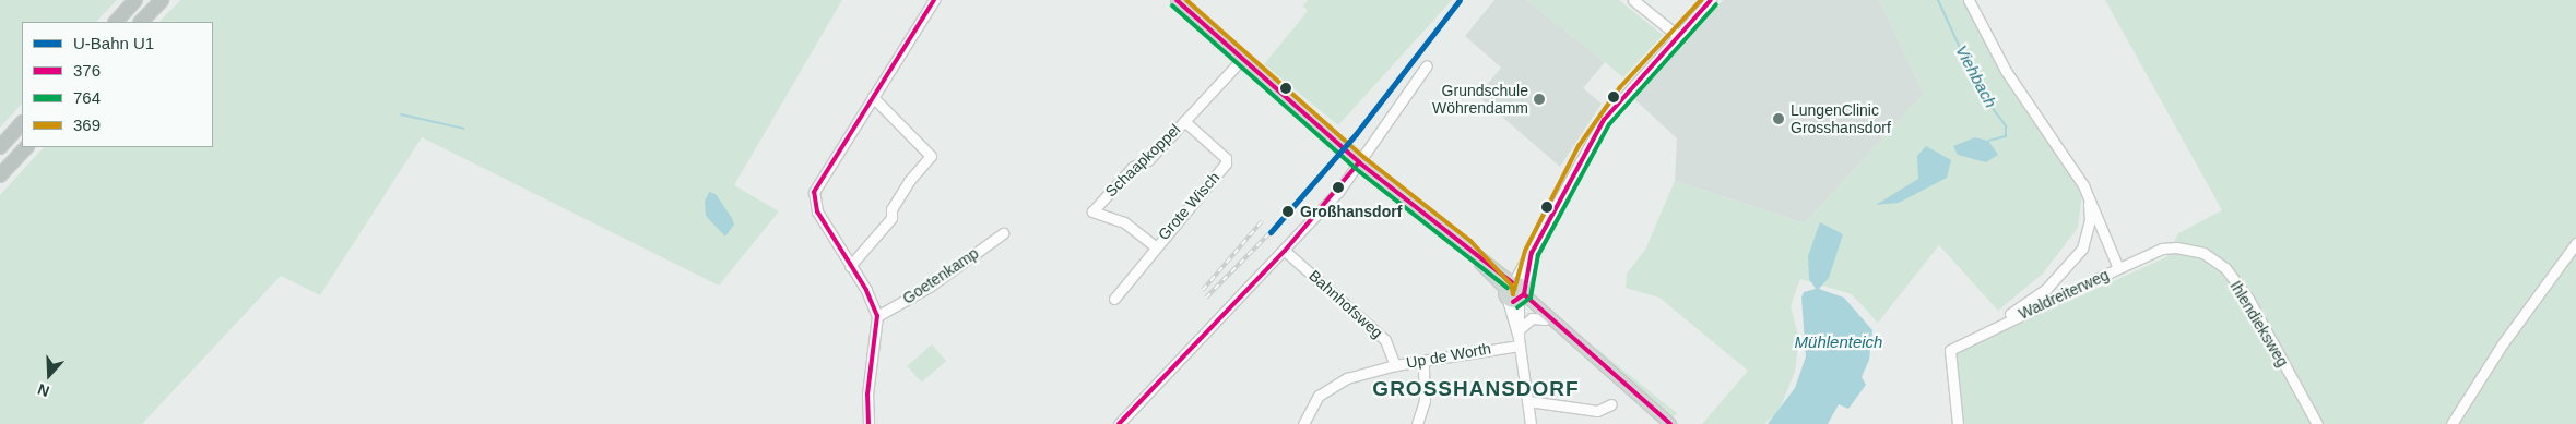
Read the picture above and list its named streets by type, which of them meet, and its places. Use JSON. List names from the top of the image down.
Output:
{
  "streets": {
    "street": [
      "Schaapkoppel",
      "Grote Wisch",
      "Goetenkamp",
      "Waldreiterweg",
      "Bahnhofsweg",
      "Ihlendieksweg",
      "Up de Worth"
    ]
  },
  "crossings": [
    ["Schaapkoppel", "Grote Wisch"],
    ["Waldreiterweg", "Ihlendieksweg"],
    ["Bahnhofsweg", "Up de Worth"]
  ],
  "districts": ["GROSSHANSDORF"],
  "water": ["Viehbach", "Mühlenteich"],
  "places": ["Grundschule Wöhrendamm", "LungenClinic Grosshansdorf", "Großhansdorf"],
  "lines": [
    "metro line U1",
    "transit line 376",
    "transit line 369",
    "transit line 764"
  ],
  "legend": [
    "U-Bahn U1",
    "376",
    "764",
    "369"
  ],
  "north": "bottom"
}
